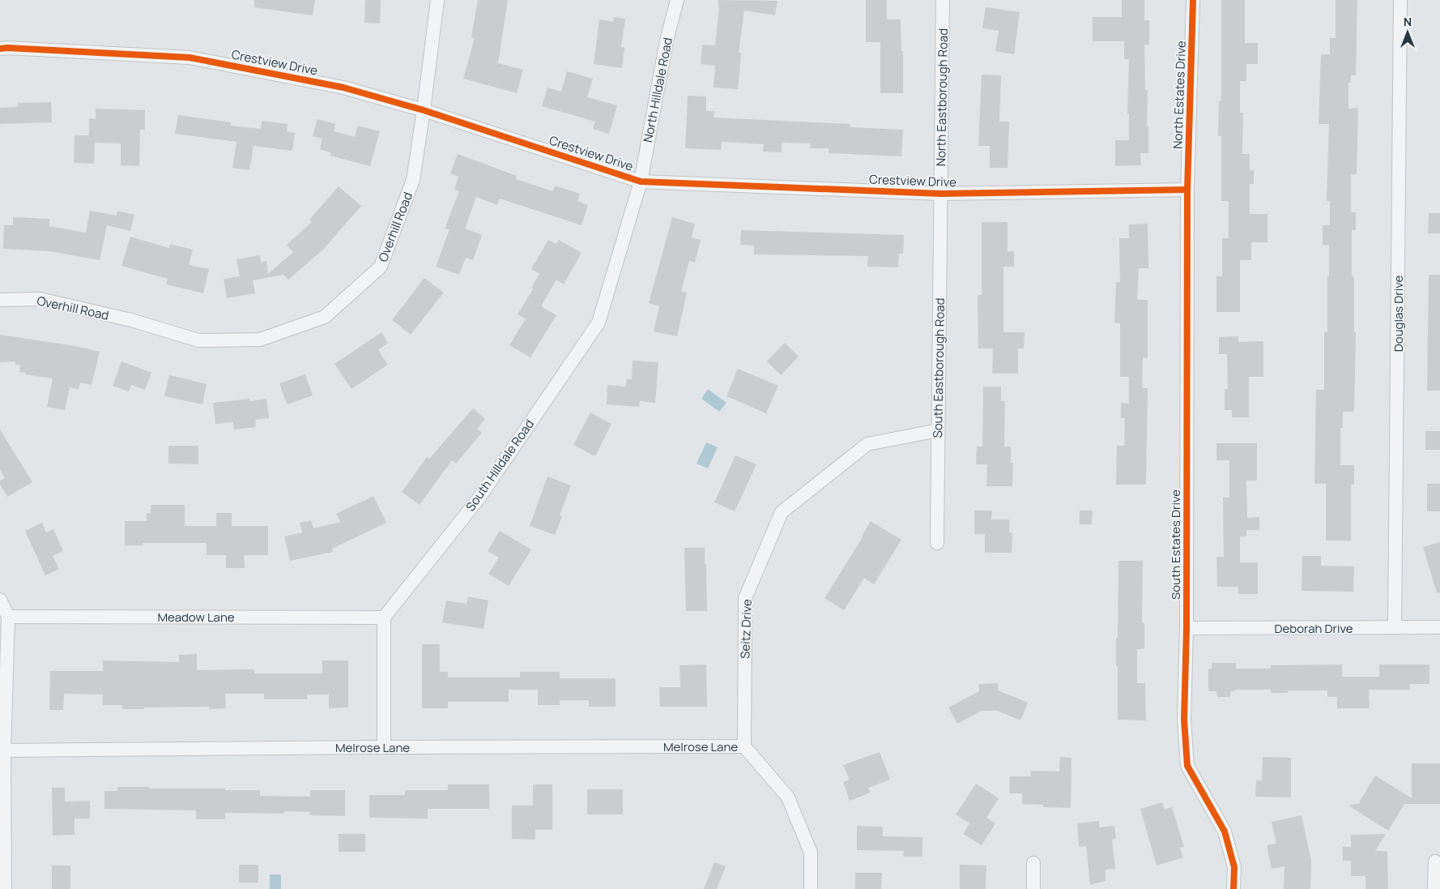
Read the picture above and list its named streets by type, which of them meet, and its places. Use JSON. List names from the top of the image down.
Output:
{
  "streets": {
    "street": [
      "Crestview Drive",
      "North Hilldale Road",
      "North Estates Drive",
      "North Eastborough Road",
      "Overhill Road",
      "Douglas Drive",
      "South Eastborough Road",
      "South Hilldale Road",
      "South Estates Drive",
      "Meadow Lane",
      "Deborah Drive",
      "Seitz Drive",
      "Melrose Lane"
    ]
  },
  "crossings": [
    ["Crestview Drive", "North Hilldale Road"],
    ["Crestview Drive", "North Estates Drive"],
    ["Crestview Drive", "North Eastborough Road"],
    ["Crestview Drive", "Overhill Road"],
    ["Crestview Drive", "South Eastborough Road"],
    ["Crestview Drive", "South Hilldale Road"],
    ["Crestview Drive", "South Estates Drive"],
    ["North Hilldale Road", "South Hilldale Road"],
    ["North Estates Drive", "South Estates Drive"],
    ["North Eastborough Road", "South Eastborough Road"],
    ["Douglas Drive", "Deborah Drive"],
    ["South Eastborough Road", "Seitz Drive"],
    ["South Hilldale Road", "Meadow Lane"],
    ["South Estates Drive", "Deborah Drive"],
    ["Seitz Drive", "Melrose Lane"]
  ],
  "north": "top"
}
